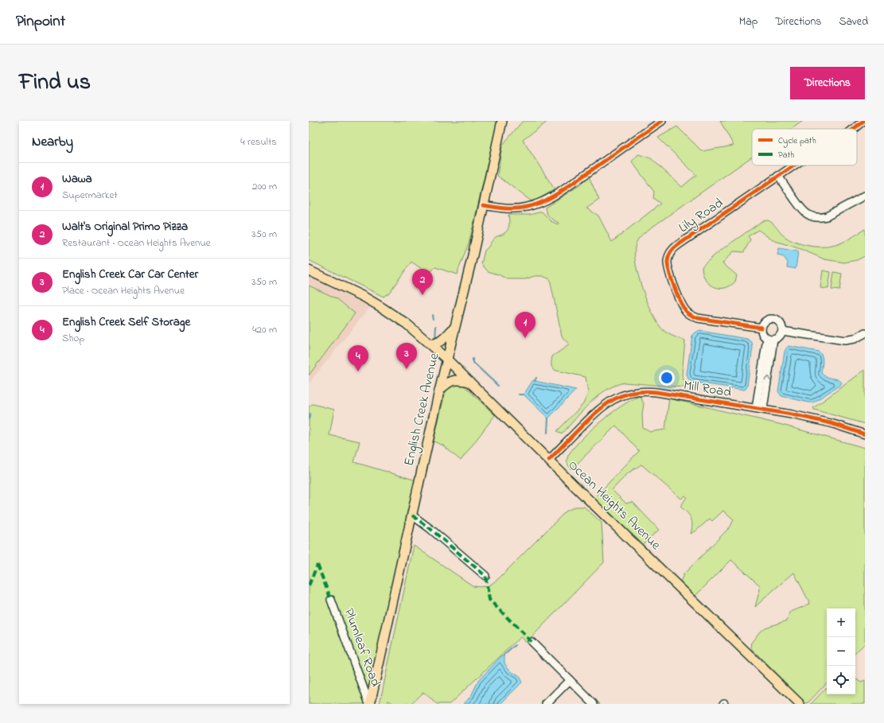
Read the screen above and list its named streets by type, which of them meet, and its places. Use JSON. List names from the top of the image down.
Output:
{
  "streets": {
    "main road": ["English Creek Avenue", "Ocean Heights Avenue"],
    "street": ["Lily Road", "Mill Road", "Plumleaf Road"]
  },
  "crossings": [
    ["Mill Road", "Ocean Heights Avenue"],
    ["English Creek Avenue", "Ocean Heights Avenue"],
    ["English Creek Avenue", "Plumleaf Road"]
  ],
  "legend": ["Cycle path", "Path"],
  "page": {
    "header": "Pinpoint",
    "nav": ["Map", "Directions", "Saved"],
    "title": "Find us",
    "buttons": "Directions",
    "heading": ["Nearby", "4 results"],
    "list": [
      {
        "mark": "1",
        "name": "Wawa",
        "note": "Supermarket",
        "value": "200 m"
      },
      {
        "mark": "2",
        "name": "Walt's Original Primo Pizza",
        "note": "Restaurant · Ocean Heights Avenue",
        "value": "350 m"
      },
      {
        "mark": "3",
        "name": "English Creek Car Car Center",
        "note": "Place · Ocean Heights Avenue",
        "value": "350 m"
      },
      {
        "mark": "4",
        "name": "English Creek Self Storage",
        "note": "Shop",
        "value": "420 m"
      }
    ],
    "pins": [
      "2",
      "1",
      "3",
      "4"
    ],
    "map_buttons": ["+", "−"]
  }
}
